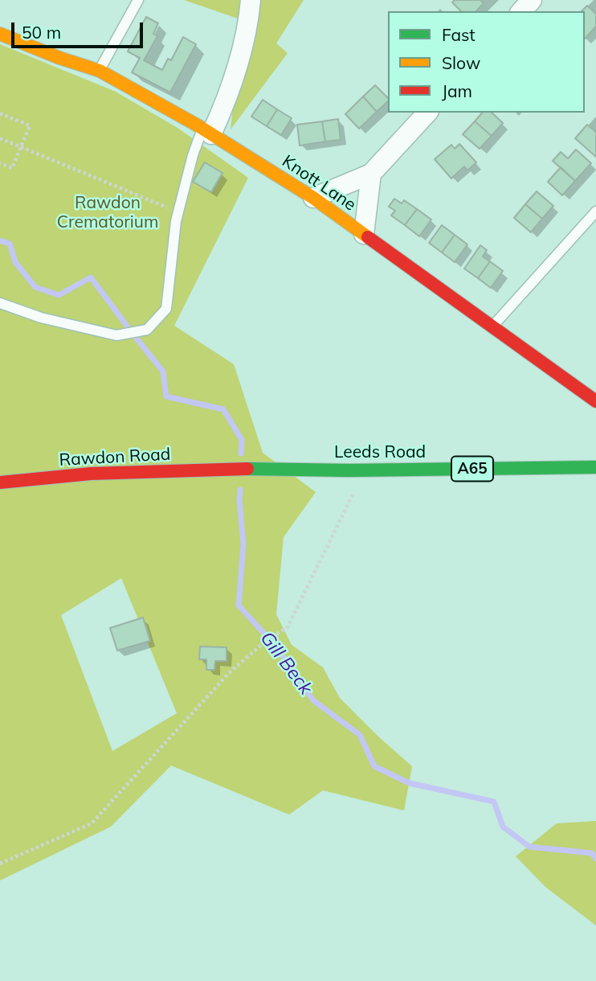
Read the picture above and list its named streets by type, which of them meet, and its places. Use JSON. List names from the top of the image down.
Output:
{
  "streets": {
    "street": [
      "Knott Lane",
      "Leeds Road",
      "Rawdon Road",
      "A65"
    ]
  },
  "crossings": [
    ["Leeds Road", "Rawdon Road"]
  ],
  "water": ["Gill Beck"],
  "parks": ["Rawdon Crematorium"],
  "legend": ["Fast", "Slow", "Jam"],
  "scale_bar": "50 m"
}
